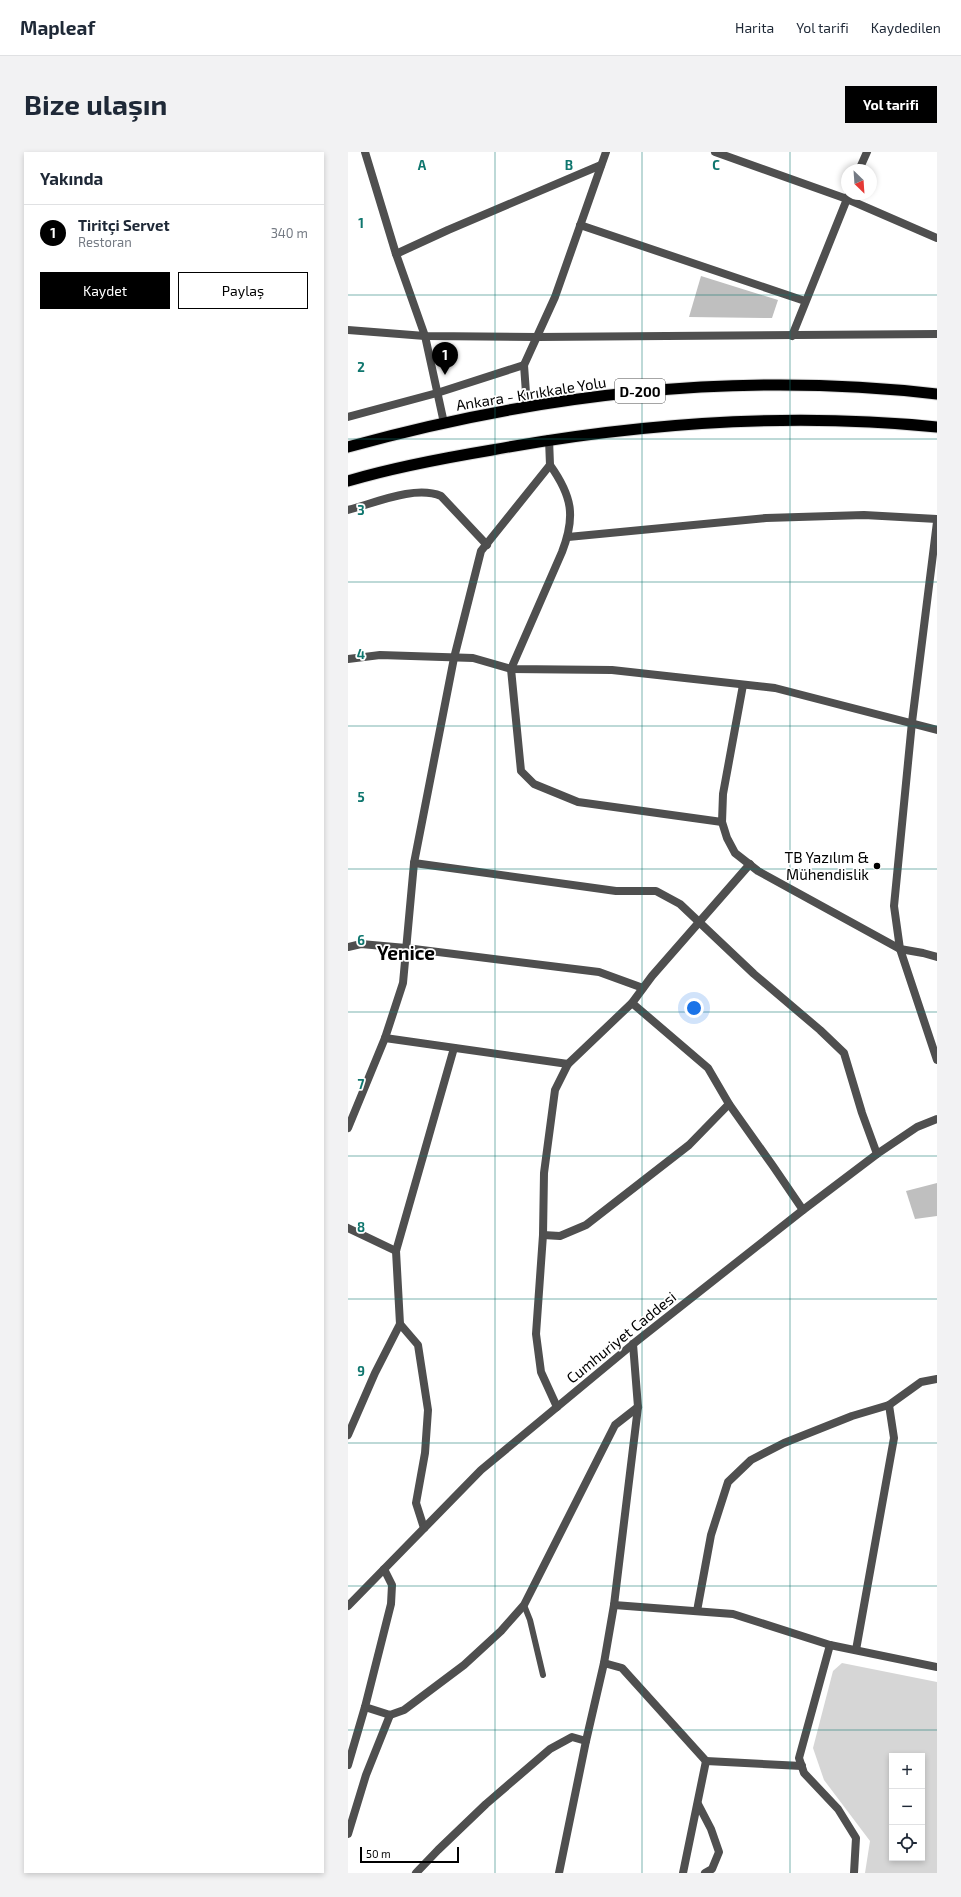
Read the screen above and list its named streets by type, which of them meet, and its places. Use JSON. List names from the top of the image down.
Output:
{
  "streets": {
    "highway": ["D-200", "Ankara - Kırıkkale Yolu"],
    "street": ["Cumhuriyet Caddesi"]
  },
  "districts": ["Yenice"],
  "places": ["TB Yazılım & Mühendislik"],
  "scale_bar": "50 m",
  "north": "bottom right",
  "page": {
    "header": "Mapleaf",
    "nav": ["Harita", "Yol tarifi", "Kaydedilen"],
    "buttons": [
      "Yol tarifi",
      ["Kaydet", "Paylaş"]
    ],
    "title": "Bize ulaşın",
    "heading": "Yakında",
    "list": [
      {
        "mark": "1",
        "name": "Tiritçi Servet",
        "note": "Restoran",
        "value": "340 m"
      }
    ],
    "pins": "1",
    "map_buttons": ["+", "−"],
    "scale": "50 m"
  },
  "grid": {
    "columns": ["A", "B", "C"],
    "rows": [
      "1",
      "2",
      "3",
      "4",
      "5",
      "6",
      "7",
      "8",
      "9"
    ]
  }
}
